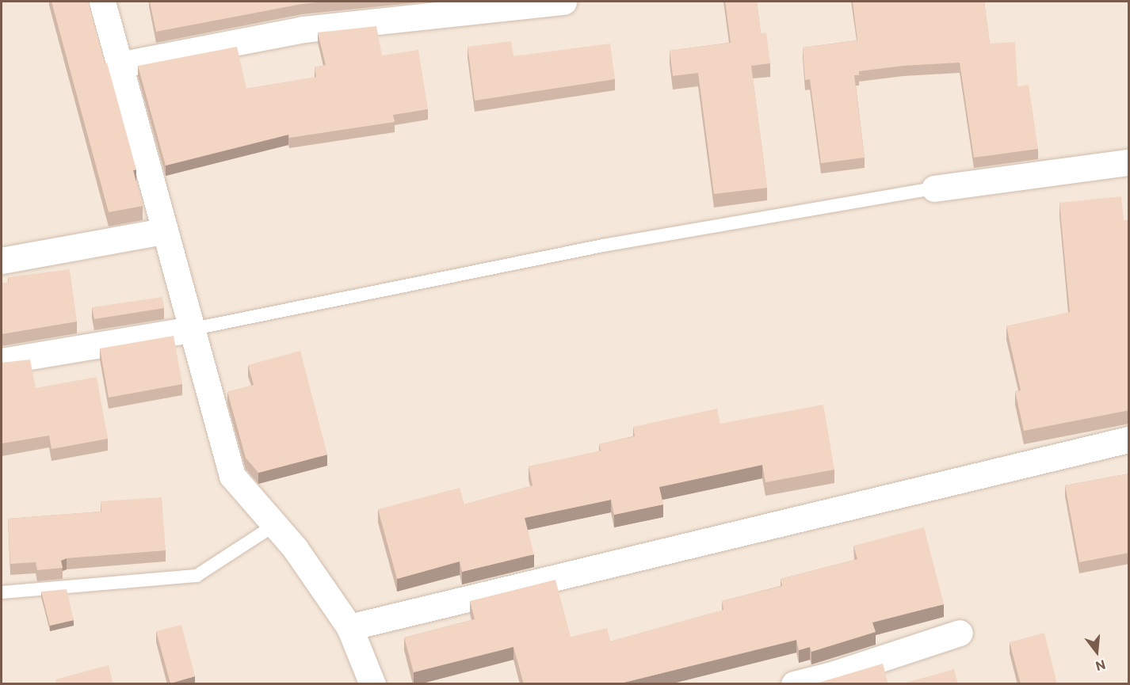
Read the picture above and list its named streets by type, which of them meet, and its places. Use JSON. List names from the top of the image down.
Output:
{
  "north": "bottom"
}
